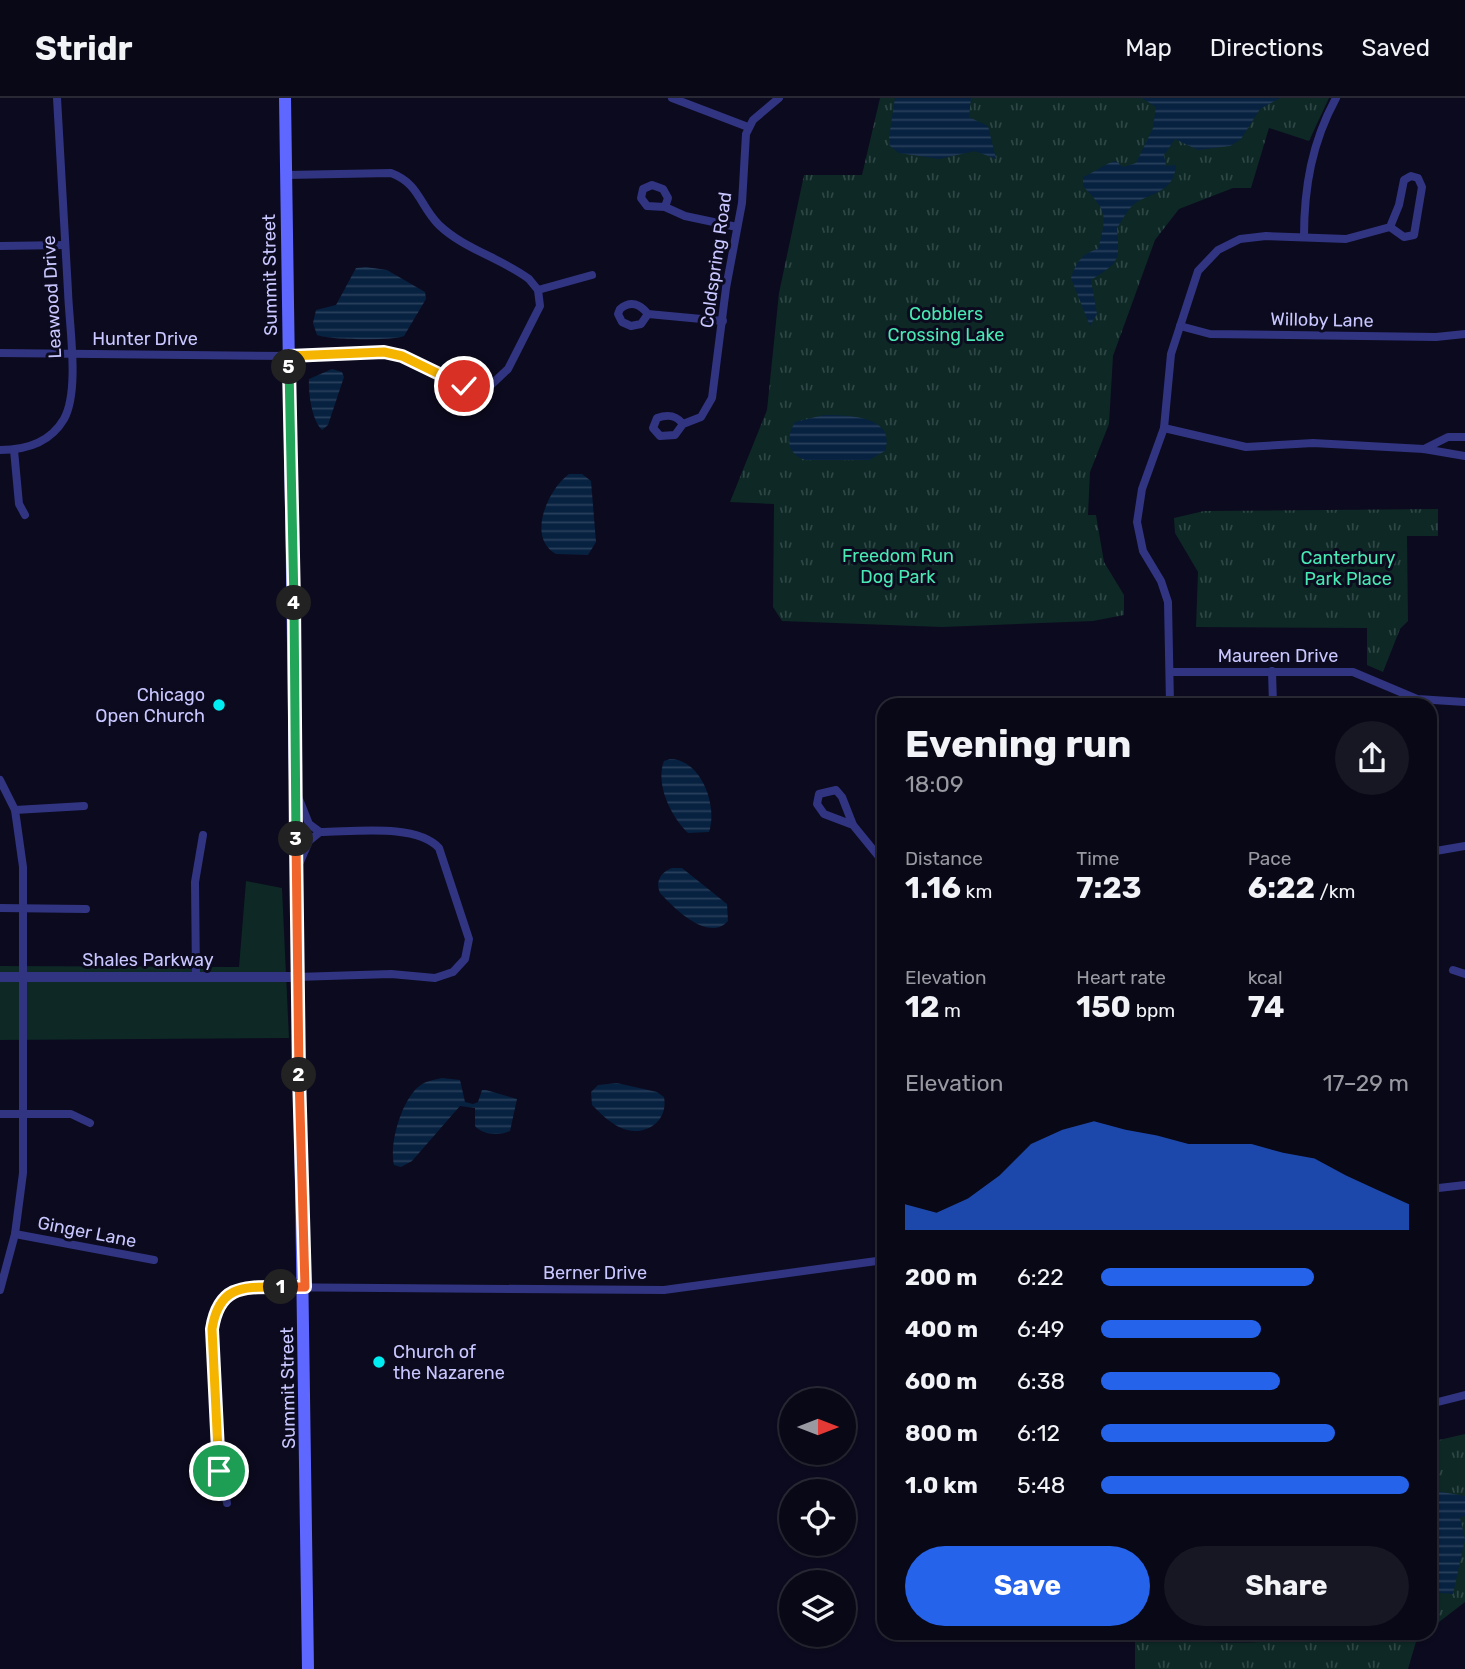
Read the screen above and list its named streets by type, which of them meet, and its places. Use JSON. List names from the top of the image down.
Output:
{
  "streets": {
    "main road": ["Summit Street"],
    "street": [
      "Coldspring Road",
      "Leawood Drive",
      "Willoby Lane",
      "Hunter Drive",
      "Maureen Drive",
      "Shales Parkway",
      "Ginger Lane",
      "Berner Drive"
    ]
  },
  "crossings": [
    ["Summit Street", "Hunter Drive"],
    ["Summit Street", "Shales Parkway"],
    ["Summit Street", "Berner Drive"],
    ["Leawood Drive", "Hunter Drive"]
  ],
  "parks": ["Cobblers Crossing Lake", "Freedom Run Dog Park", "Canterbury Park Place"],
  "places": ["Chicago Open Church", "Church of the Nazarene"],
  "north": "right",
  "page": {
    "header": "Stridr",
    "nav": ["Map", "Directions", "Saved"],
    "pins": [
      "5",
      "4",
      "3",
      "2",
      "1"
    ],
    "heading": ["Evening run", "18:09"],
    "stats": [
      ["Distance", "1.16 km"],
      ["Time", "7:23"],
      ["Pace", "6:22 /km"],
      ["Elevation", "12 m"],
      ["Heart rate", "150 bpm"],
      ["kcal", "74"]
    ],
    "chart": ["Elevation", "17–29 m"],
    "list": [
      {
        "name": "200 m",
        "note": "6:22"
      },
      {
        "name": "400 m",
        "note": "6:49"
      },
      {
        "name": "600 m",
        "note": "6:38"
      },
      {
        "name": "800 m",
        "note": "6:12"
      },
      {
        "name": "1.0 km",
        "note": "5:48"
      }
    ],
    "buttons": ["Save", "Share"]
  }
}
